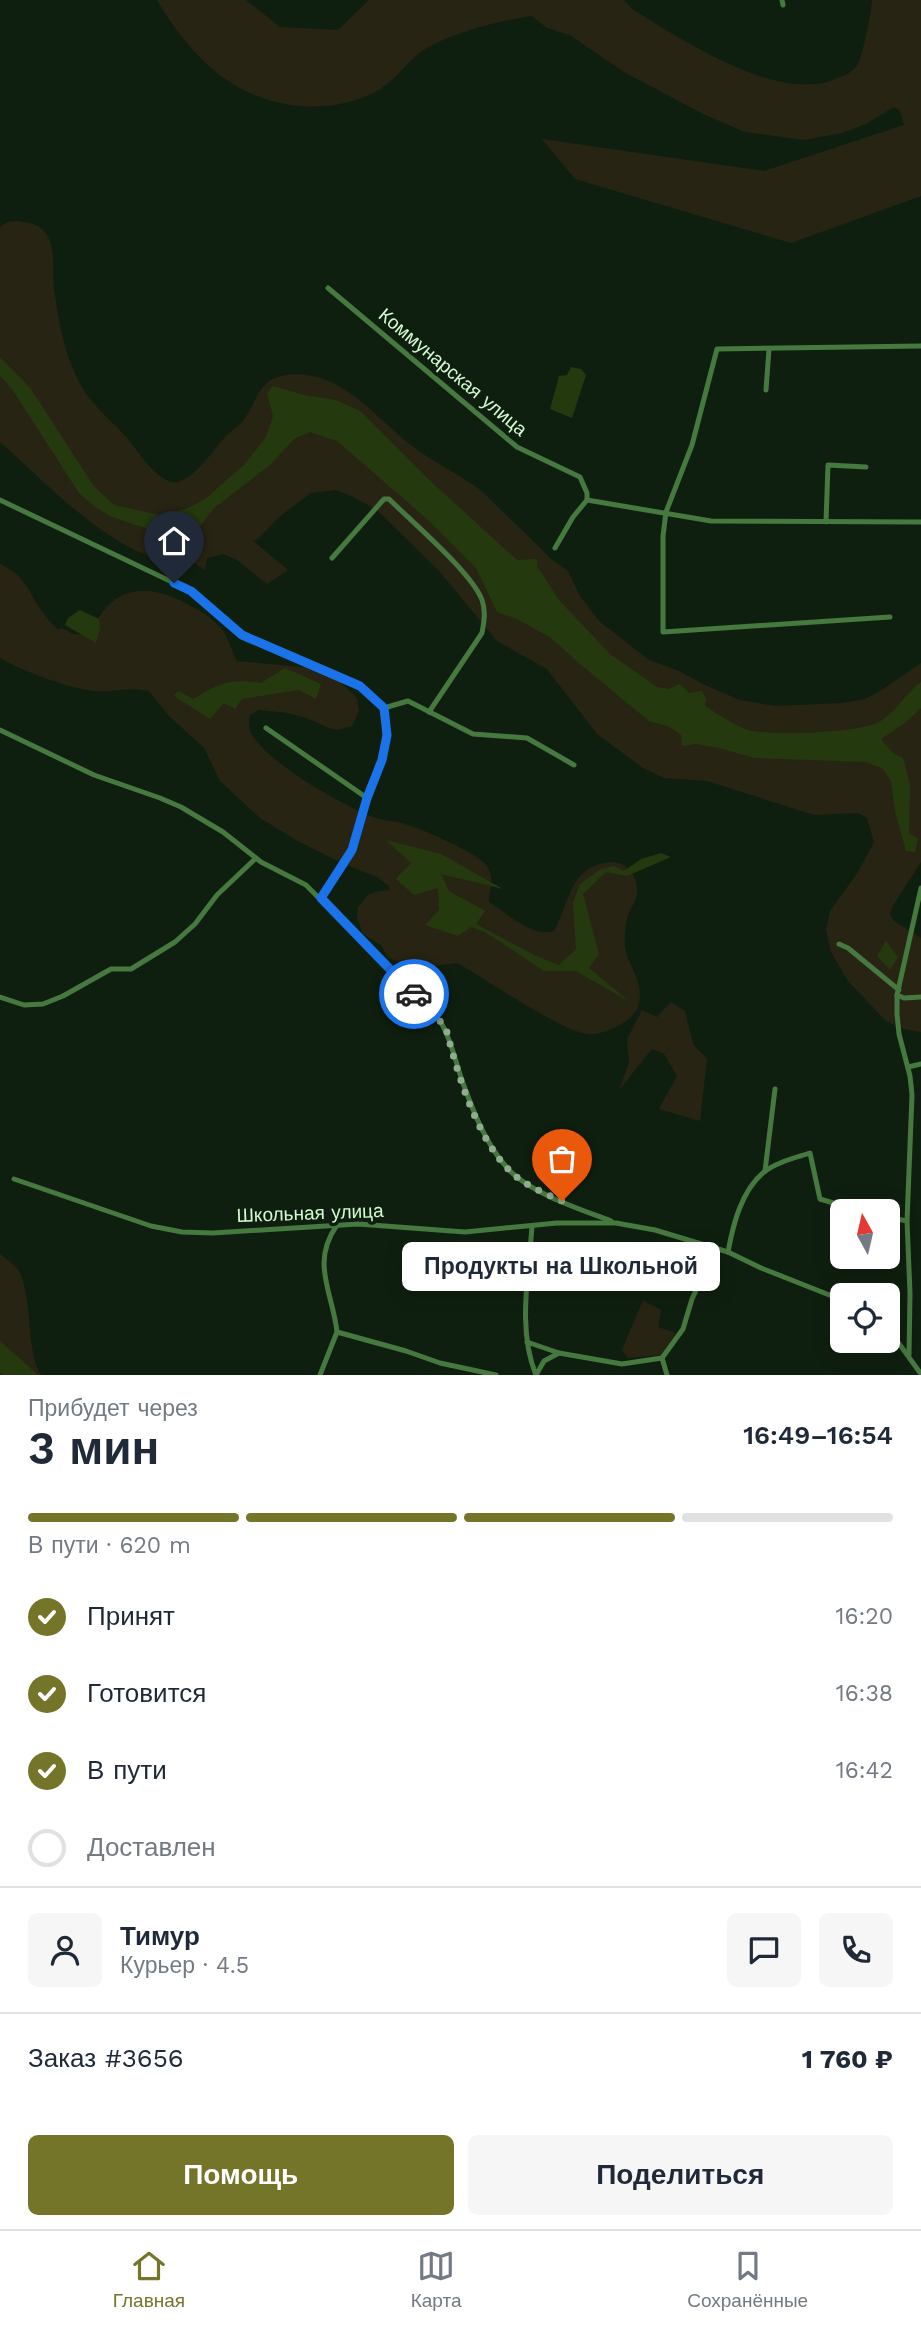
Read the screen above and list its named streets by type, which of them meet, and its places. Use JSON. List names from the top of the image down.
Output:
{
  "streets": {
    "street": ["Коммунарская улица", "Школьная улица"]
  },
  "places": ["Продукты на Школьной"],
  "north": "top",
  "page": {
    "bubble": "Продукты на Школьной",
    "heading": ["3 мин", "Прибудет через", "16:49–16:54"],
    "panel": [
      "Тимур",
      "Курьер · 4.5",
      "Заказ #3656",
      "1 760 ₽"
    ],
    "bar": "В пути · 620 m",
    "list": [
      ["Принят", "16:20"],
      ["Готовится", "16:38"],
      ["В пути", "16:42"],
      "Доставлен"
    ],
    "buttons": ["Помощь", "Поделиться"],
    "tabs": ["Главная", "Карта", "Сохранённые"]
  }
}
